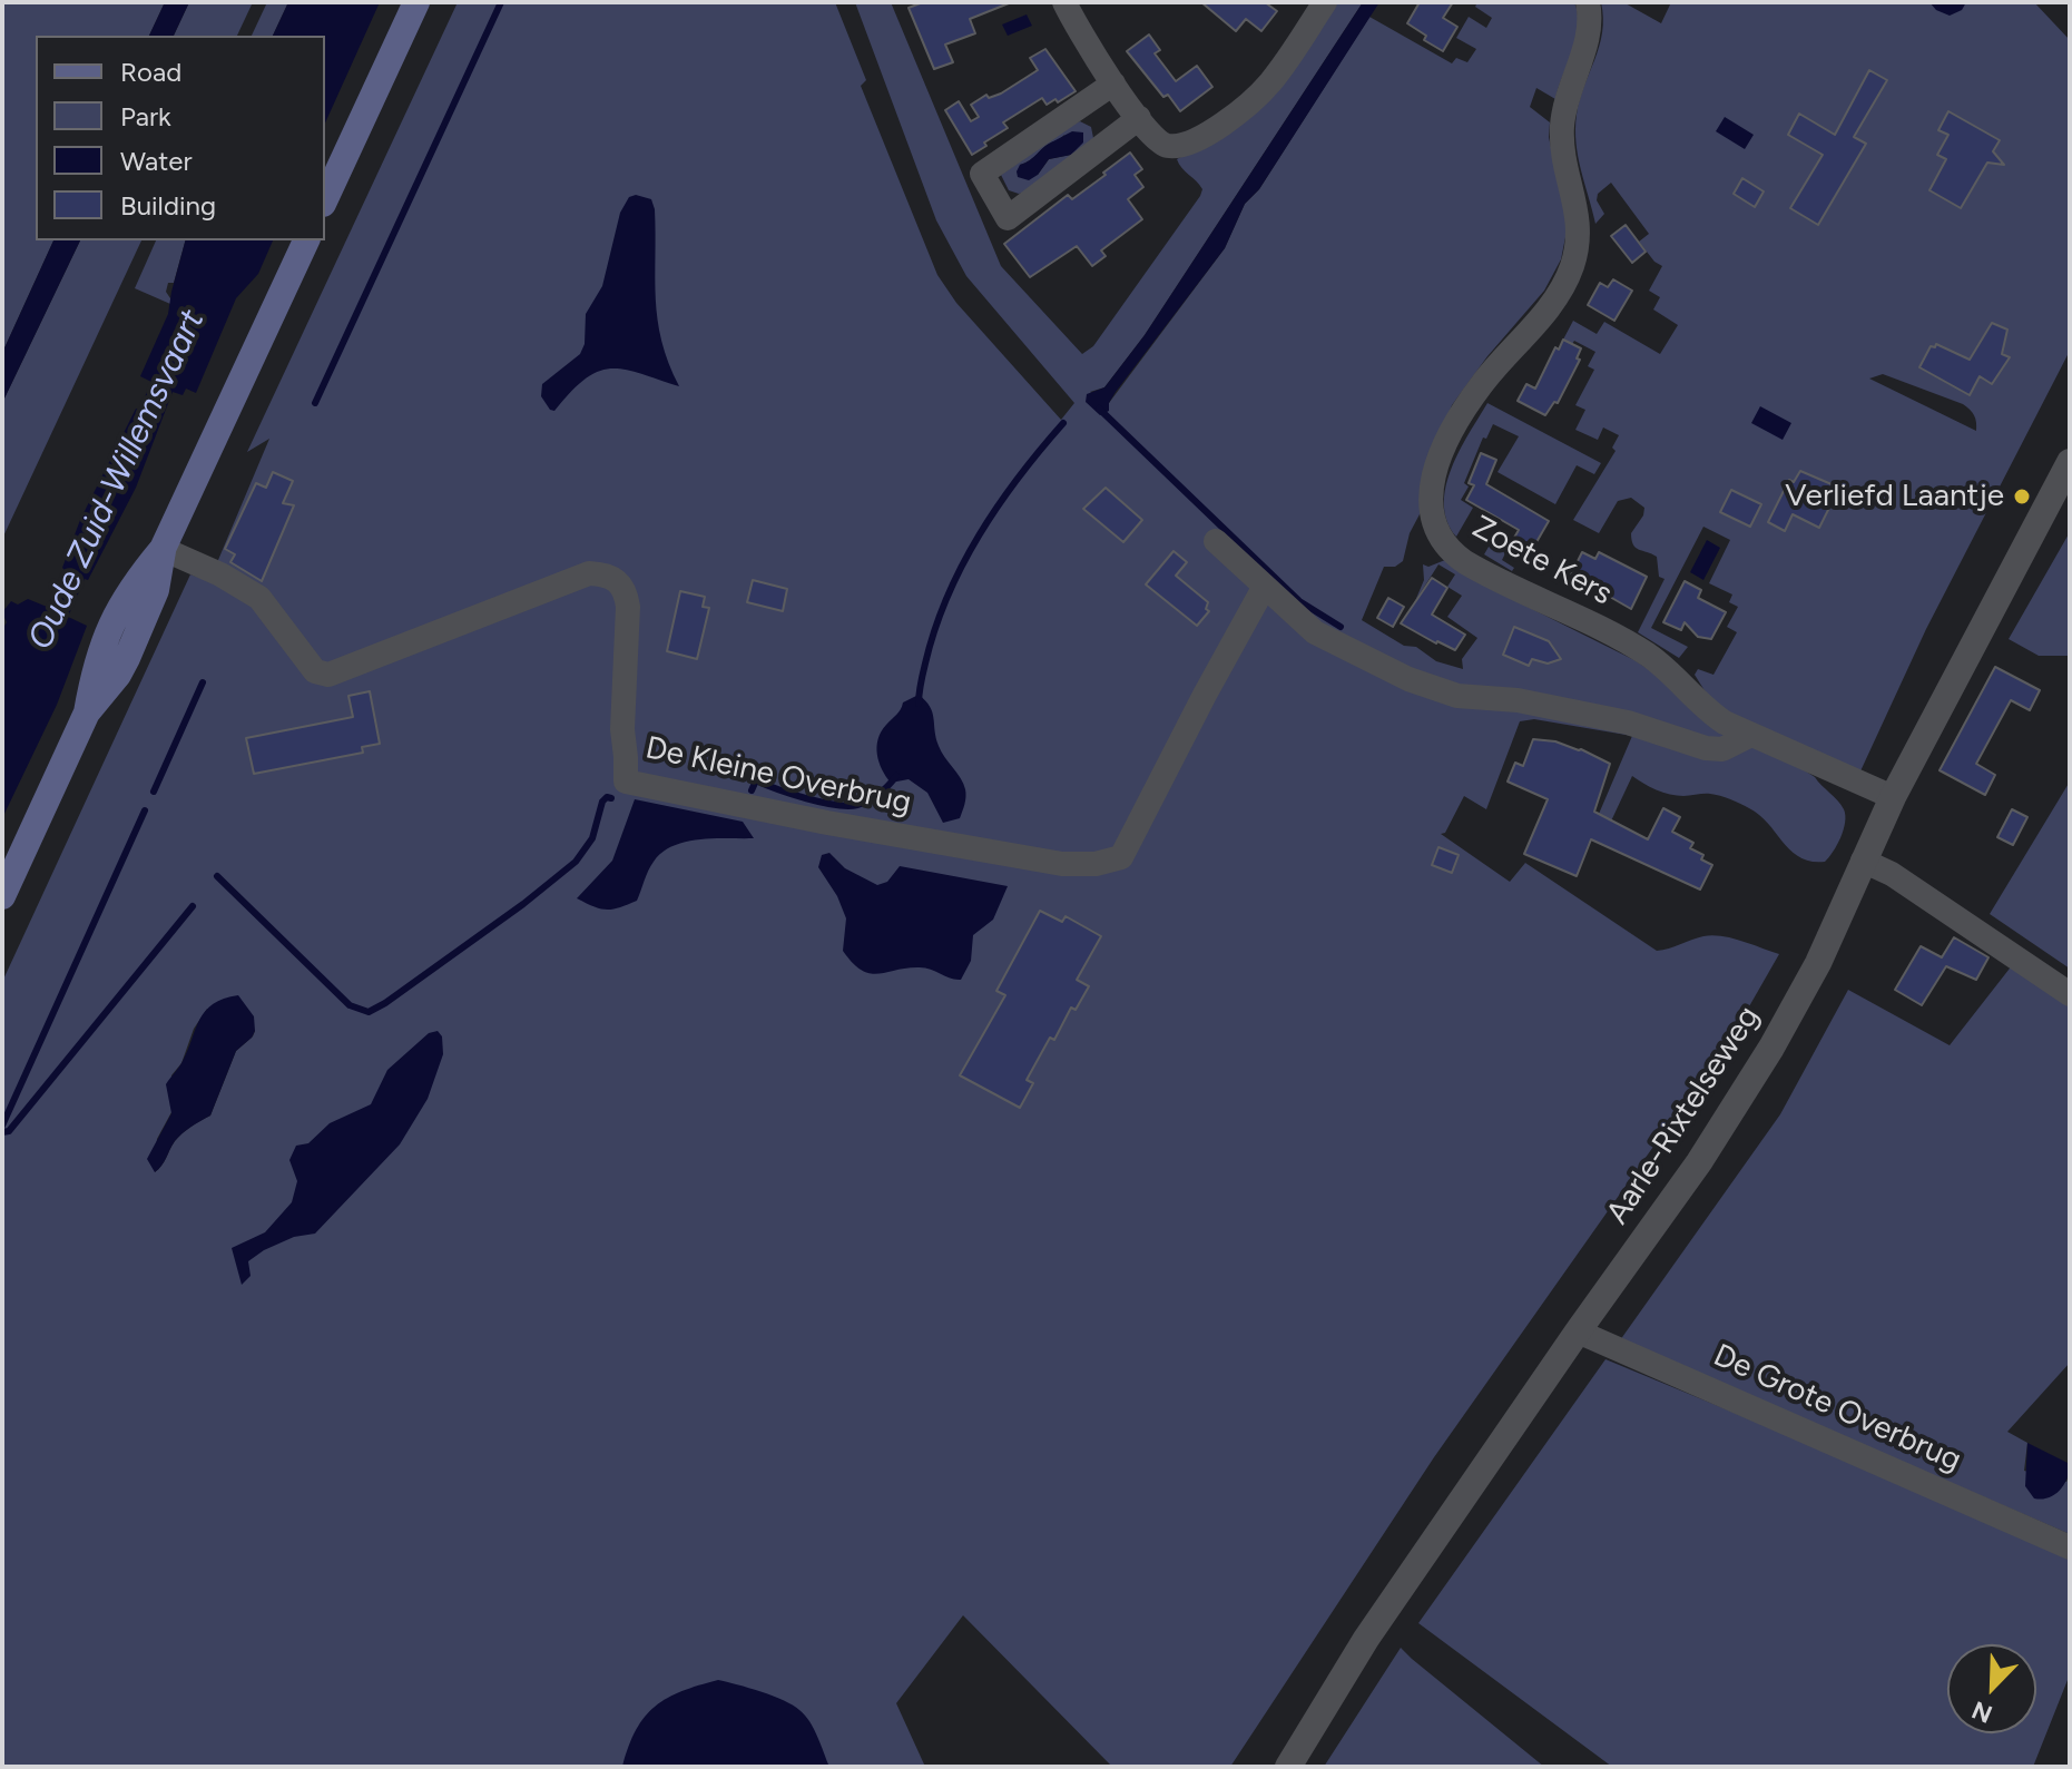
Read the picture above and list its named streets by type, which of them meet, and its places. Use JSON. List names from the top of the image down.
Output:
{
  "streets": {
    "street": [
      "Zoete Kers",
      "De Kleine Overbrug",
      "Aarle-Rixtelseweg",
      "De Grote Overbrug"
    ]
  },
  "crossings": [
    ["Zoete Kers", "Aarle-Rixtelseweg"],
    ["Aarle-Rixtelseweg", "De Grote Overbrug"]
  ],
  "water": ["Oude Zuid-Willemsvaart"],
  "places": ["Verliefd Laantje"],
  "legend": [
    "Road",
    "Park",
    "Water",
    "Building"
  ],
  "north": "bottom left"
}
